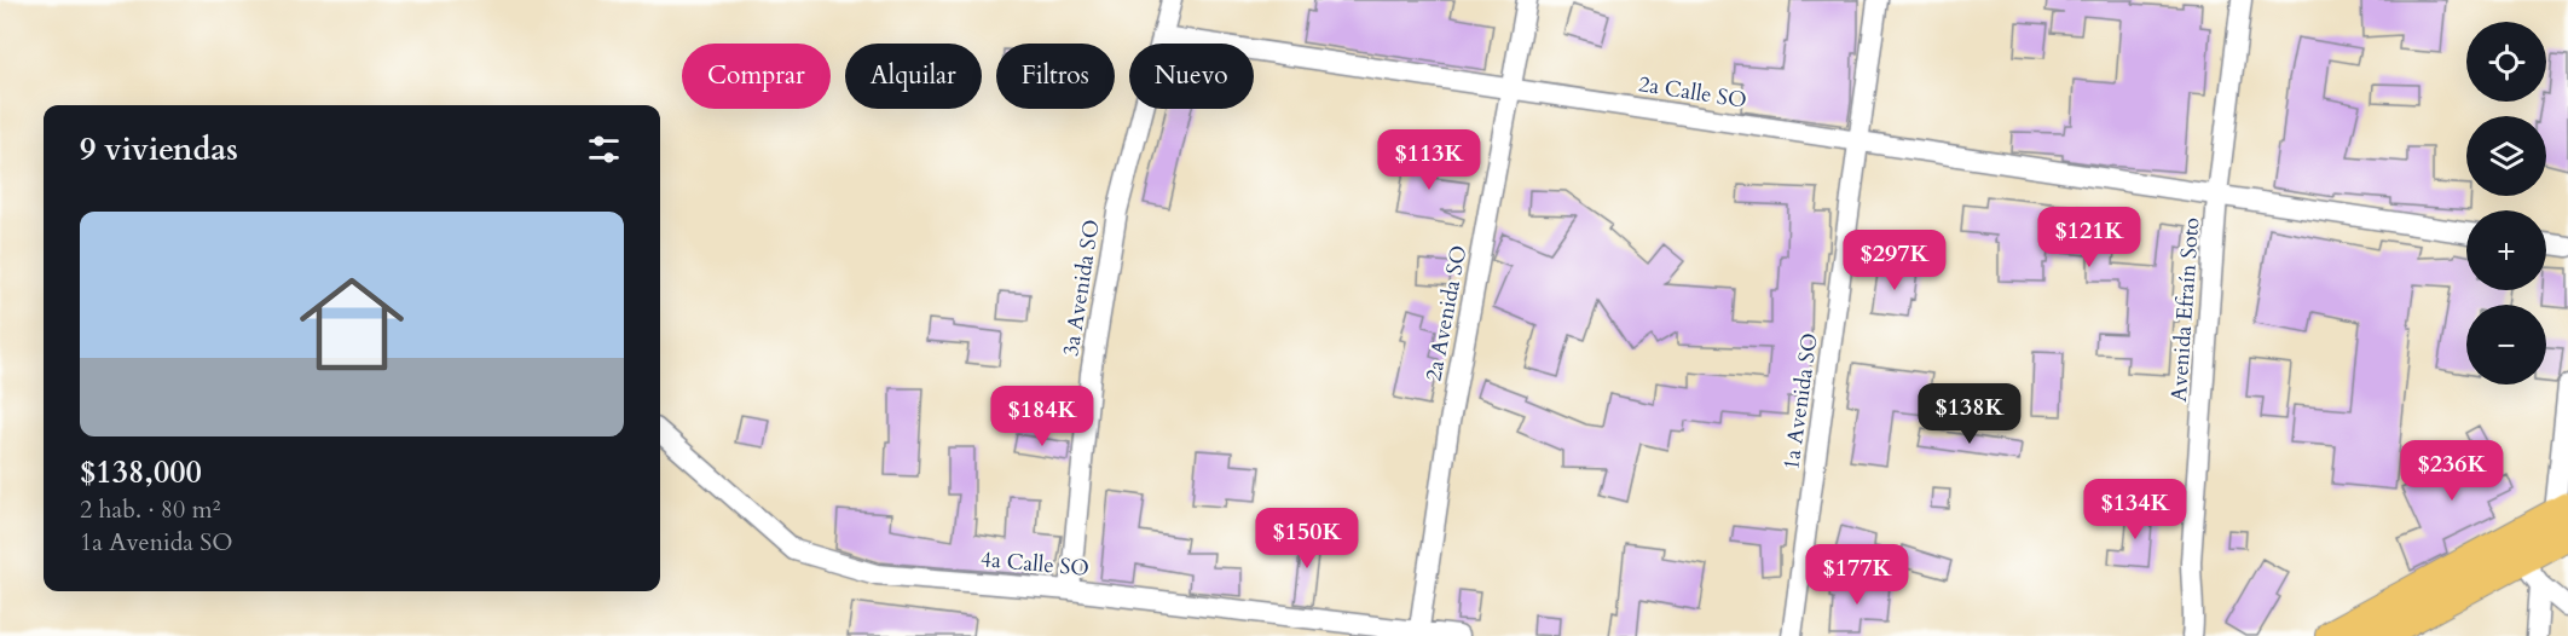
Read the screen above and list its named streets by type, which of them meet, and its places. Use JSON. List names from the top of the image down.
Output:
{
  "streets": {
    "street": [
      "2a Calle SO",
      "3a Avenida SO",
      "Avenida Efraín Soto",
      "2a Avenida SO",
      "1a Avenida SO",
      "4a Calle SO"
    ]
  },
  "crossings": [
    ["2a Calle SO", "3a Avenida SO"],
    ["2a Calle SO", "Avenida Efraín Soto"],
    ["2a Calle SO", "2a Avenida SO"],
    ["2a Calle SO", "1a Avenida SO"],
    ["3a Avenida SO", "4a Calle SO"],
    ["2a Avenida SO", "4a Calle SO"]
  ],
  "page": {
    "map_buttons": ["+", "−"],
    "chip": [
      "Comprar",
      "Alquilar",
      "Filtros",
      "Nuevo"
    ],
    "heading": "9 viviendas",
    "price": [
      "$113K",
      "$121K",
      "$297K",
      "$138K",
      "$184K",
      "$236K",
      "$134K",
      "$150K",
      "$177K"
    ],
    "list": [
      {
        "name": "$138,000",
        "note": "2 hab. · 80 m² · 1a Avenida SO"
      }
    ]
  }
}
